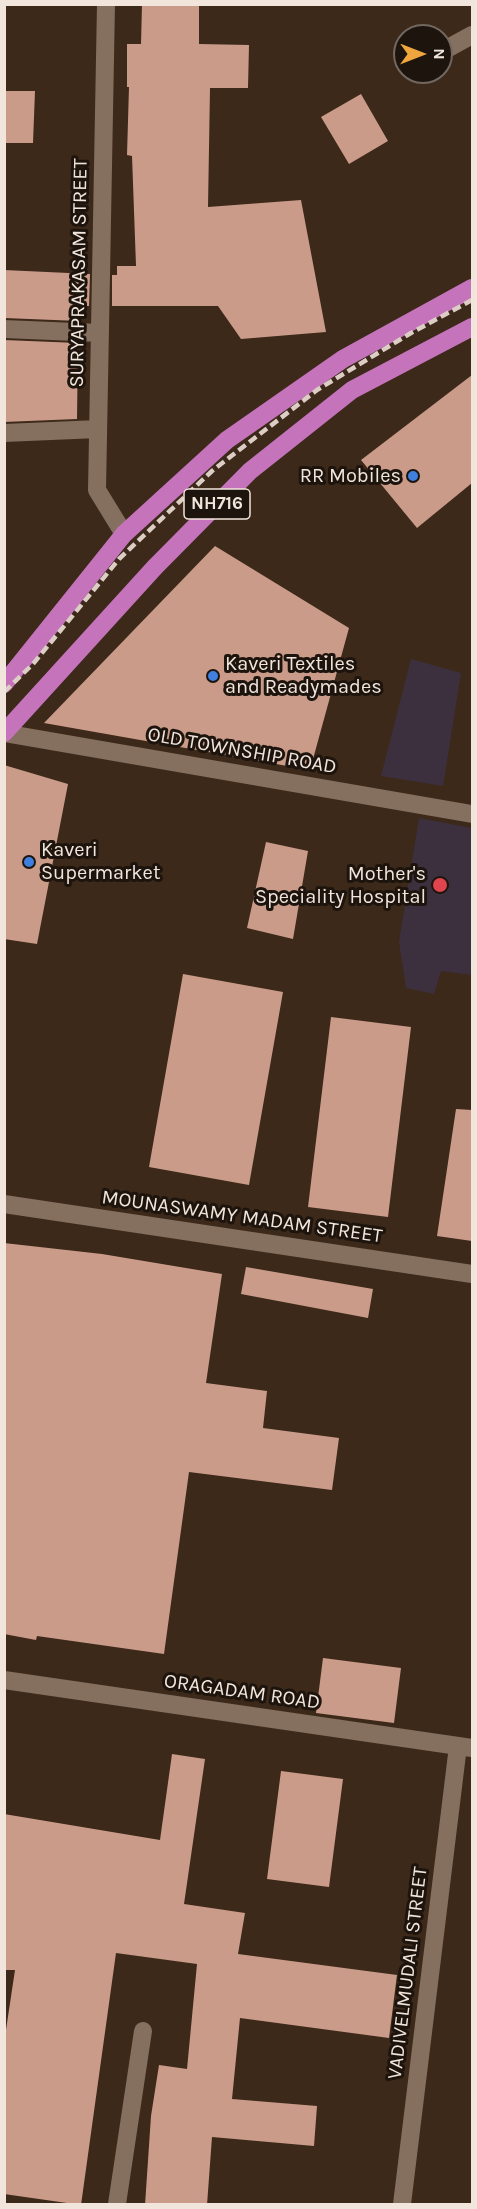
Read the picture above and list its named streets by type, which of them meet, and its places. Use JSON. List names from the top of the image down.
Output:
{
  "streets": {
    "highway": ["NH716"],
    "street": [
      "SURYAPRAKASAM STREET",
      "OLD TOWNSHIP ROAD",
      "MOUNASWAMY MADAM STREET",
      "ORAGADAM ROAD",
      "VADIVELMUDALI STREET"
    ]
  },
  "crossings": [
    ["SURYAPRAKASAM STREET", "NH716"],
    ["NH716", "OLD TOWNSHIP ROAD"],
    ["ORAGADAM ROAD", "VADIVELMUDALI STREET"]
  ],
  "places": [
    "RR Mobiles",
    "Kaveri Textiles and Readymades",
    "Kaveri Supermarket",
    "Mother's Speciality Hospital"
  ],
  "north": "right"
}
